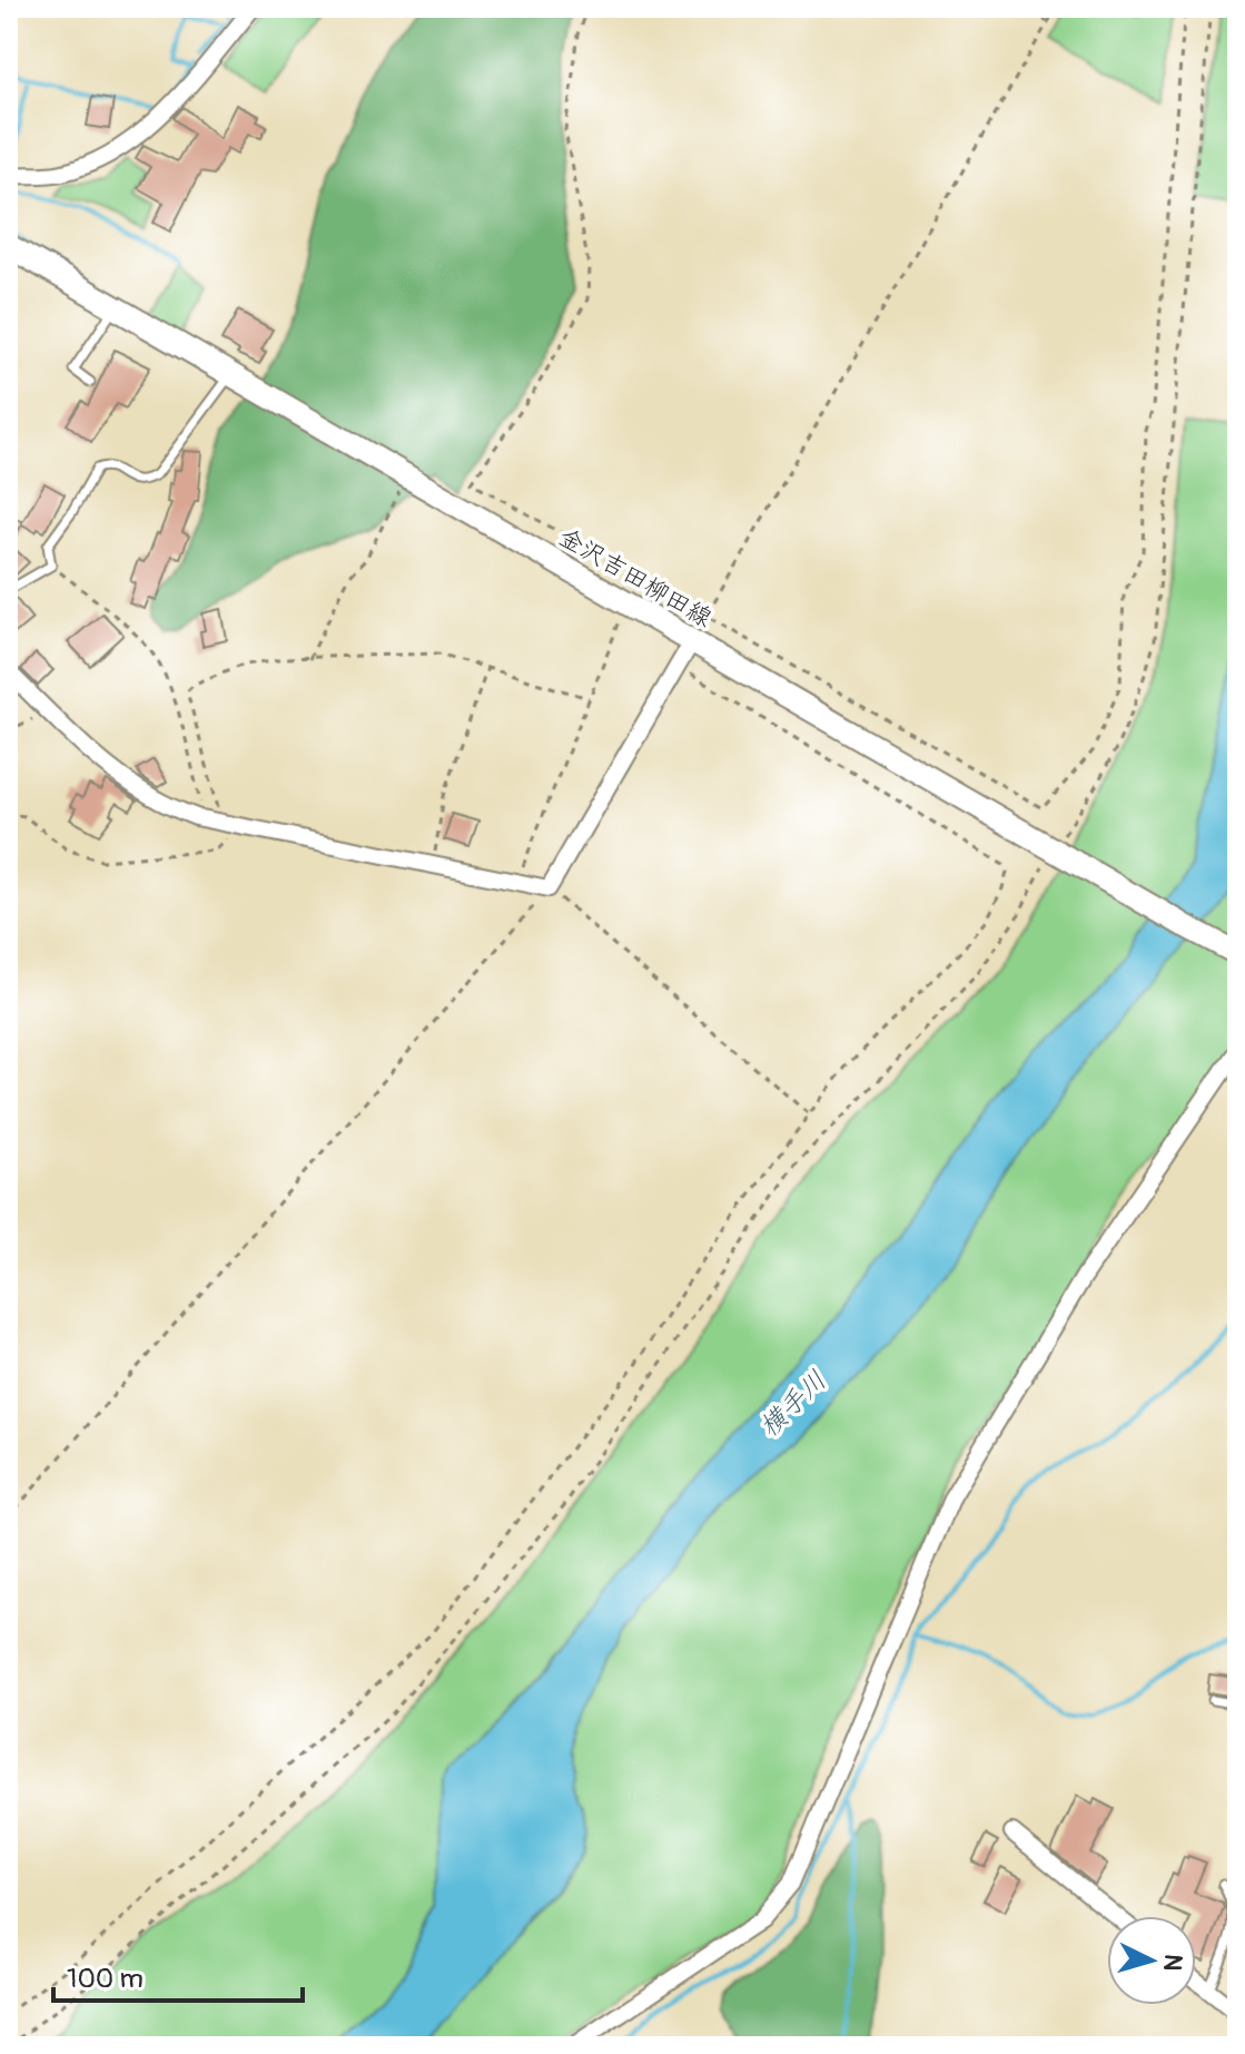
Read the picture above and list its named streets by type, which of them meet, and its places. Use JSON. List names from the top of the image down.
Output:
{
  "streets": {
    "main road": ["金沢吉田柳田線"]
  },
  "water": ["横手川"],
  "scale_bar": "100 m",
  "north": "right"
}
